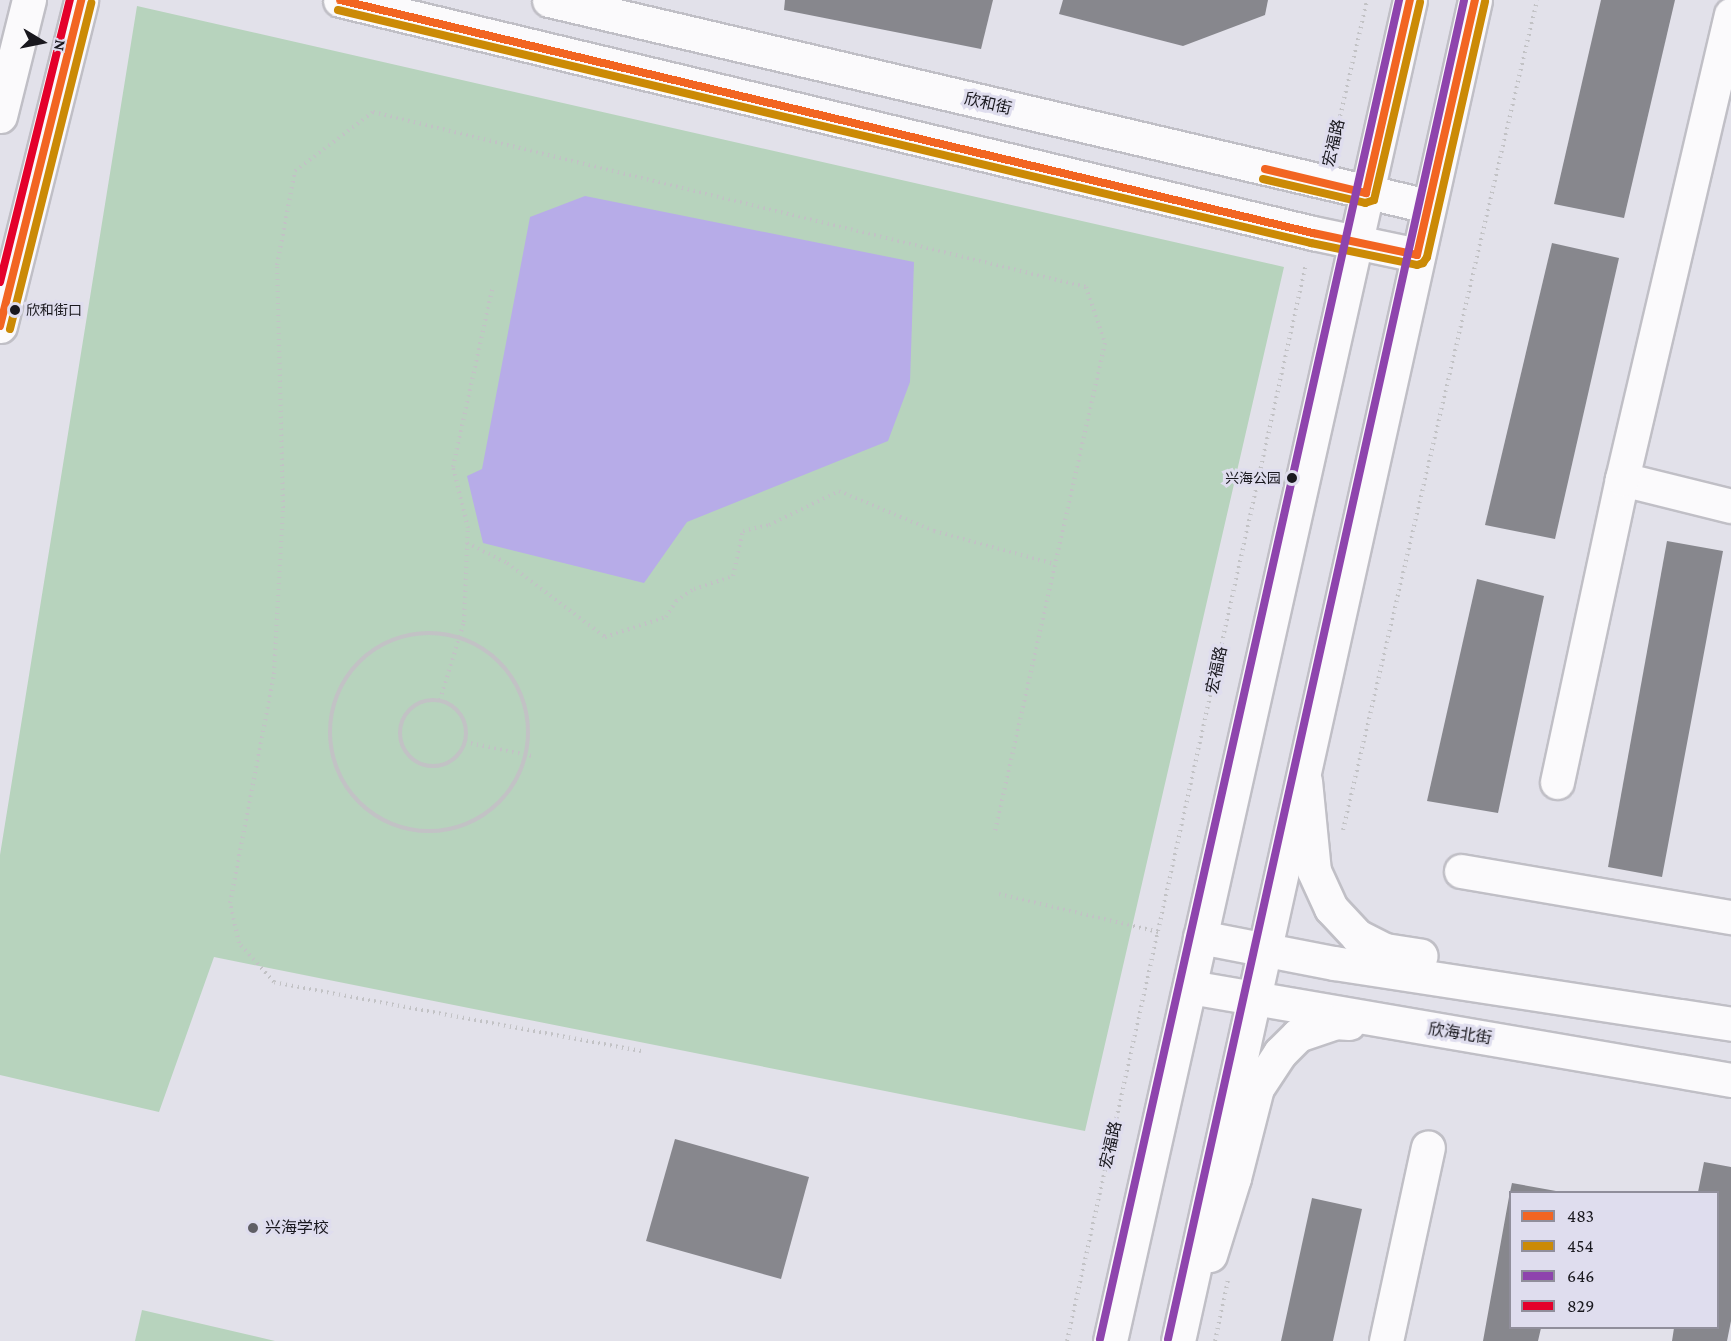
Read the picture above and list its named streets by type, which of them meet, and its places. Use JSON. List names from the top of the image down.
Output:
{
  "streets": {
    "street": ["欣和街", "欣海北街"],
    "path": ["宏福路"]
  },
  "crossings": [
    ["欣和街", "宏福路"]
  ],
  "places": ["欣和街口", "兴海公园", "兴海学校"],
  "lines": [
    "transit line 483",
    "transit line 646",
    "transit line 829",
    "transit line 454"
  ],
  "legend": [
    "483",
    "454",
    "646",
    "829"
  ],
  "north": "right"
}
